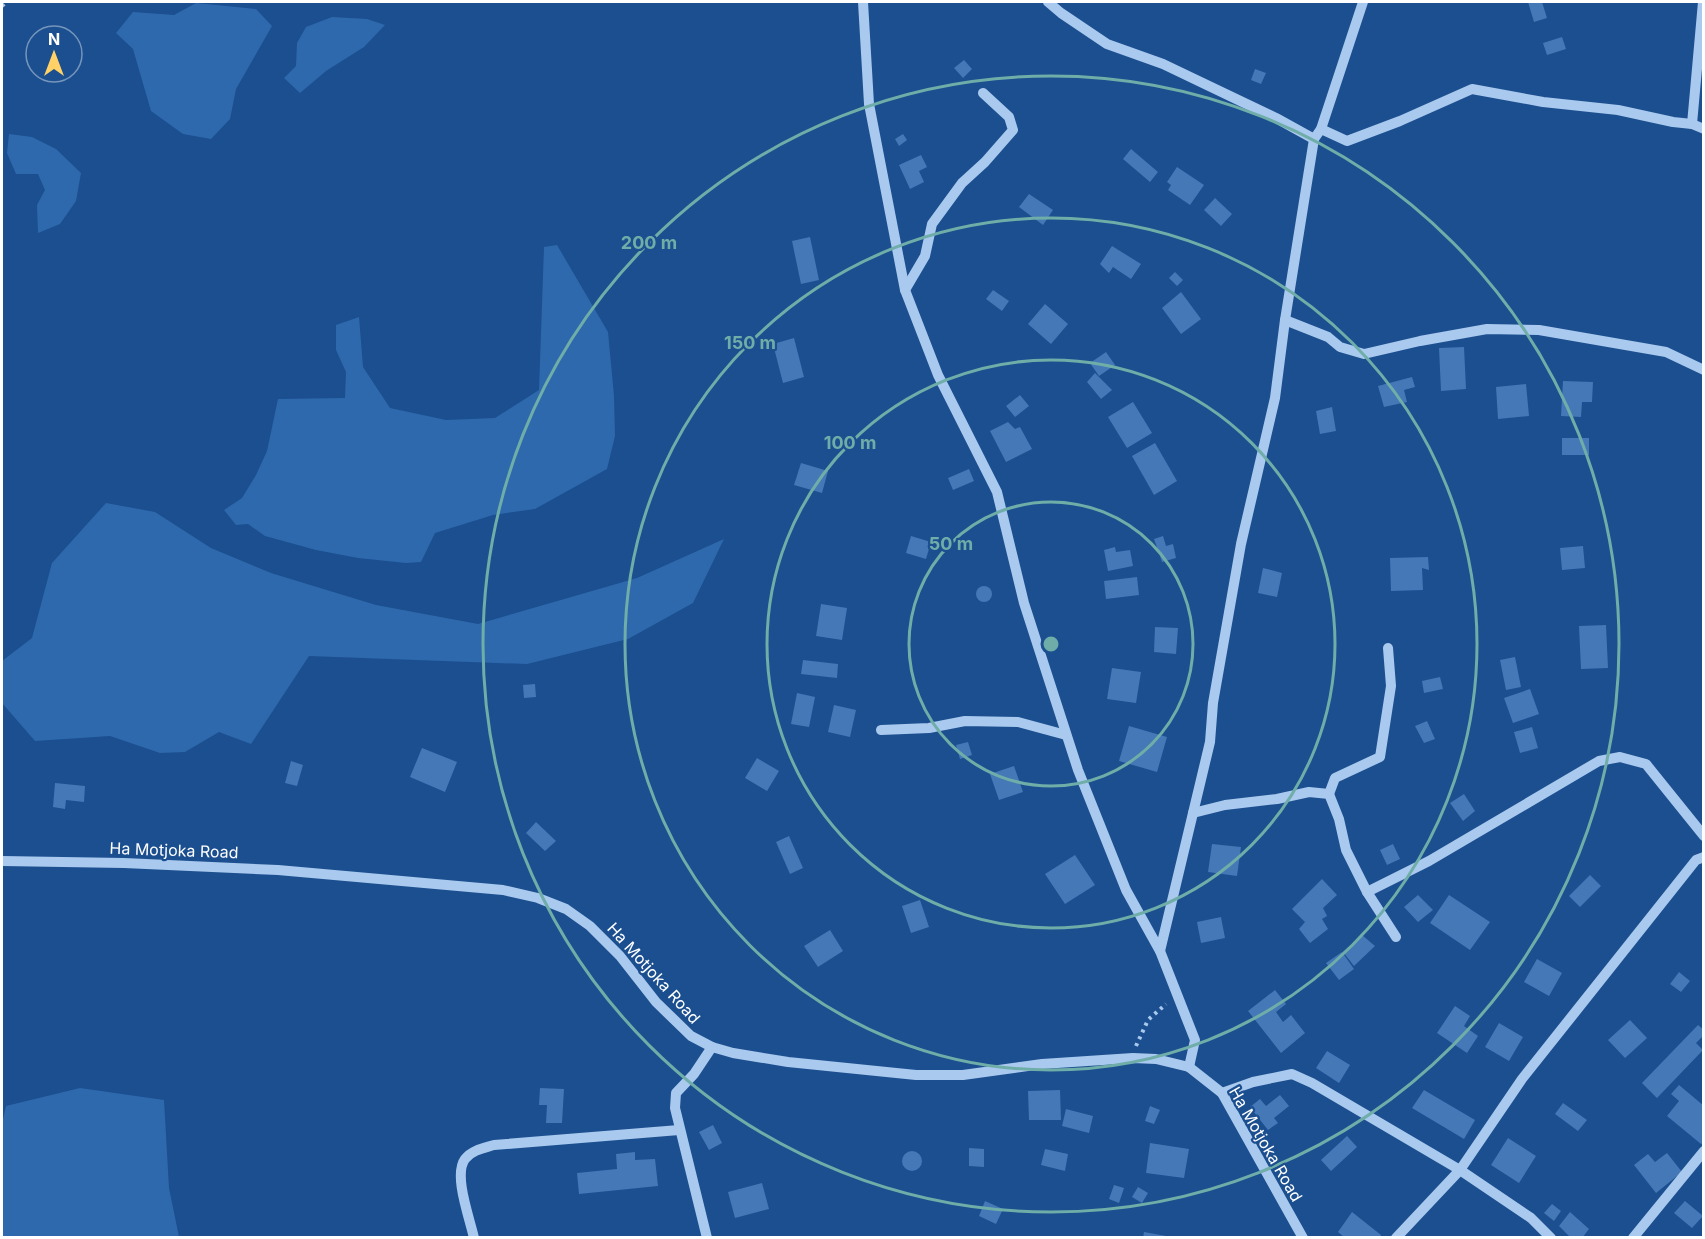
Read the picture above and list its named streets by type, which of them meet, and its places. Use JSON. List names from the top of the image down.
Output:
{
  "streets": {
    "street": ["Ha Motjoka Road"]
  },
  "north": "top",
  "rings": [
    "200 m",
    "150 m",
    "100 m",
    "50 m"
  ]
}
